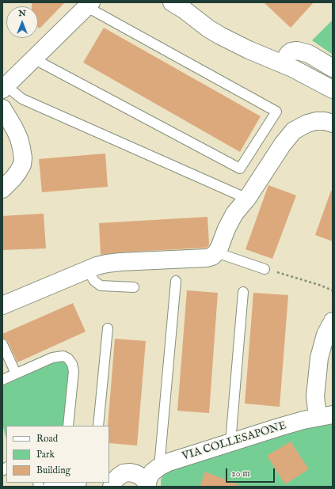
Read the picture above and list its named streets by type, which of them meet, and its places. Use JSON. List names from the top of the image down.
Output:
{
  "streets": {
    "street": ["VIA COLLESAPONE"]
  },
  "legend": ["Road", "Park", "Building"],
  "scale_bar": "20 m",
  "north": "top"
}
